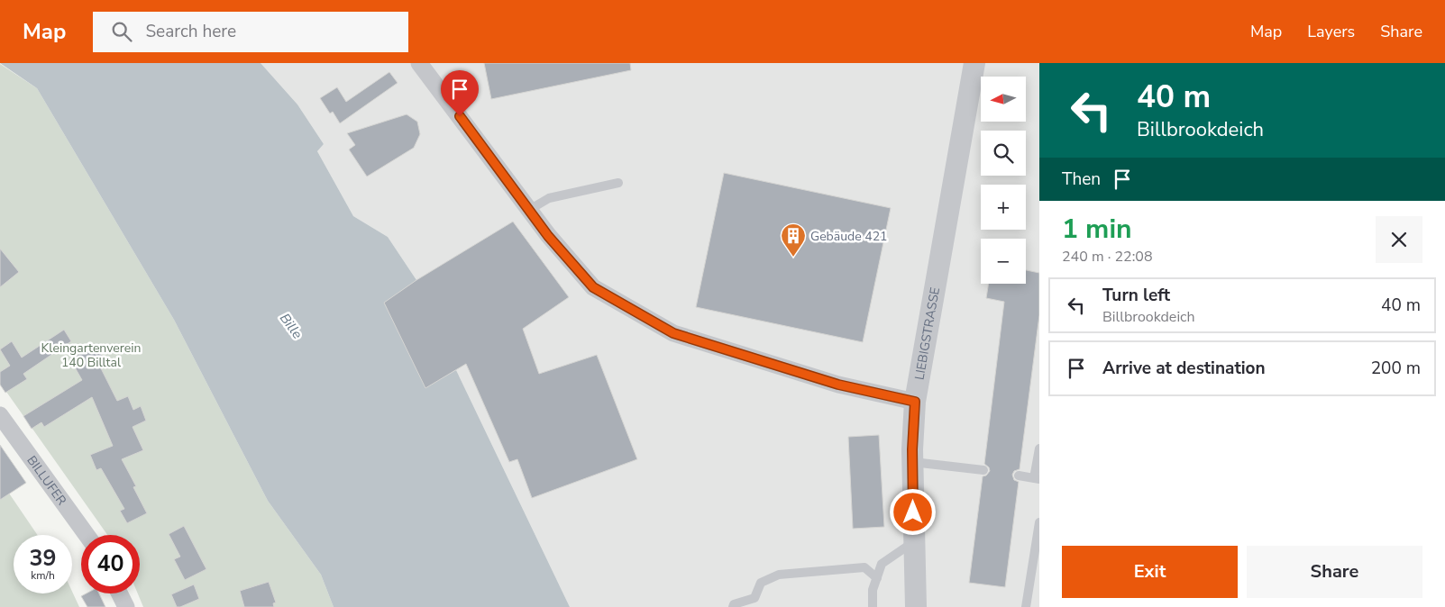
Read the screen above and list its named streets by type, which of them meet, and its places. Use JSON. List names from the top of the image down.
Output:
{
  "streets": {
    "street": ["LIEBIGSTRASSE", "BILLUFER"]
  },
  "water": ["Bille"],
  "parks": ["Kleingartenverein 140 Billtal"],
  "places": {
    "building": ["Gebäude 421"]
  },
  "north": "left",
  "page": {
    "header": "Map",
    "search": "Search here",
    "nav": ["Map", "Layers", "Share"],
    "turn": ["40 m", "Billbrookdeich"],
    "map_buttons": ["+", "−"],
    "then": "Then",
    "heading": ["1 min", "240 m · 22:08"],
    "list": [
      {
        "name": "Turn left",
        "note": "Billbrookdeich",
        "value": "40 m"
      },
      {
        "name": "Arrive at destination",
        "value": "200 m"
      }
    ],
    "speed": "39 km/h",
    "limit": "40",
    "buttons": ["Exit", "Share"]
  }
}
